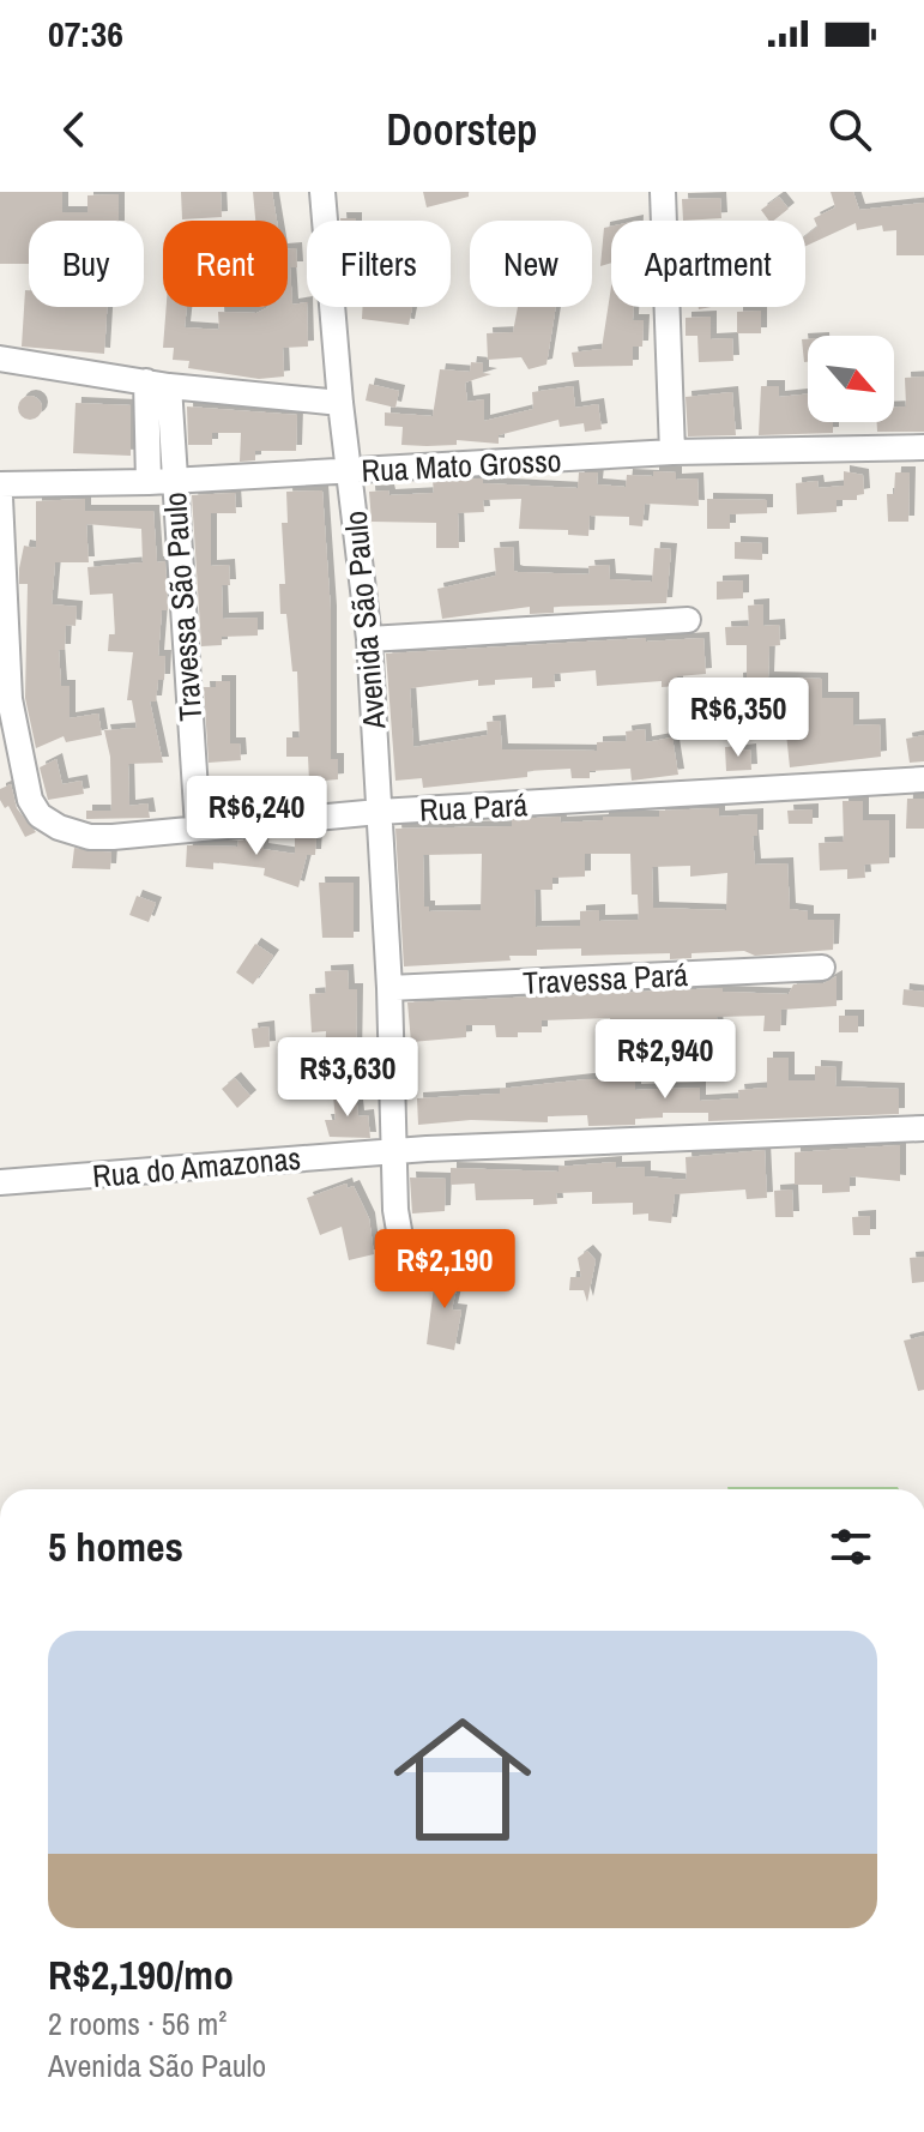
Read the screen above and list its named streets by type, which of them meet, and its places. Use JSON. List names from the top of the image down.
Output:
{
  "streets": {
    "street": [
      "Rua Mato Grosso",
      "Travessa São Paulo",
      "Avenida São Paulo",
      "Rua Pará",
      "Travessa Pará",
      "Rua do Amazonas"
    ]
  },
  "crossings": [
    ["Rua Mato Grosso", "Travessa São Paulo"],
    ["Rua Mato Grosso", "Avenida São Paulo"],
    ["Travessa São Paulo", "Rua Pará"],
    ["Avenida São Paulo", "Rua Pará"],
    ["Avenida São Paulo", "Travessa Pará"],
    ["Avenida São Paulo", "Rua do Amazonas"]
  ],
  "north": "bottom right",
  "page": {
    "status": "07:36",
    "header": "Doorstep",
    "chip": [
      "Buy",
      "Rent",
      "Filters",
      "New",
      "Apartment"
    ],
    "price": [
      "R$6,350",
      "R$6,240",
      "R$2,940",
      "R$3,630",
      "R$2,190"
    ],
    "heading": "5 homes",
    "list": [
      {
        "name": "R$2,190/mo",
        "note": "2 rooms · 56 m² · Avenida São Paulo"
      }
    ]
  }
}
